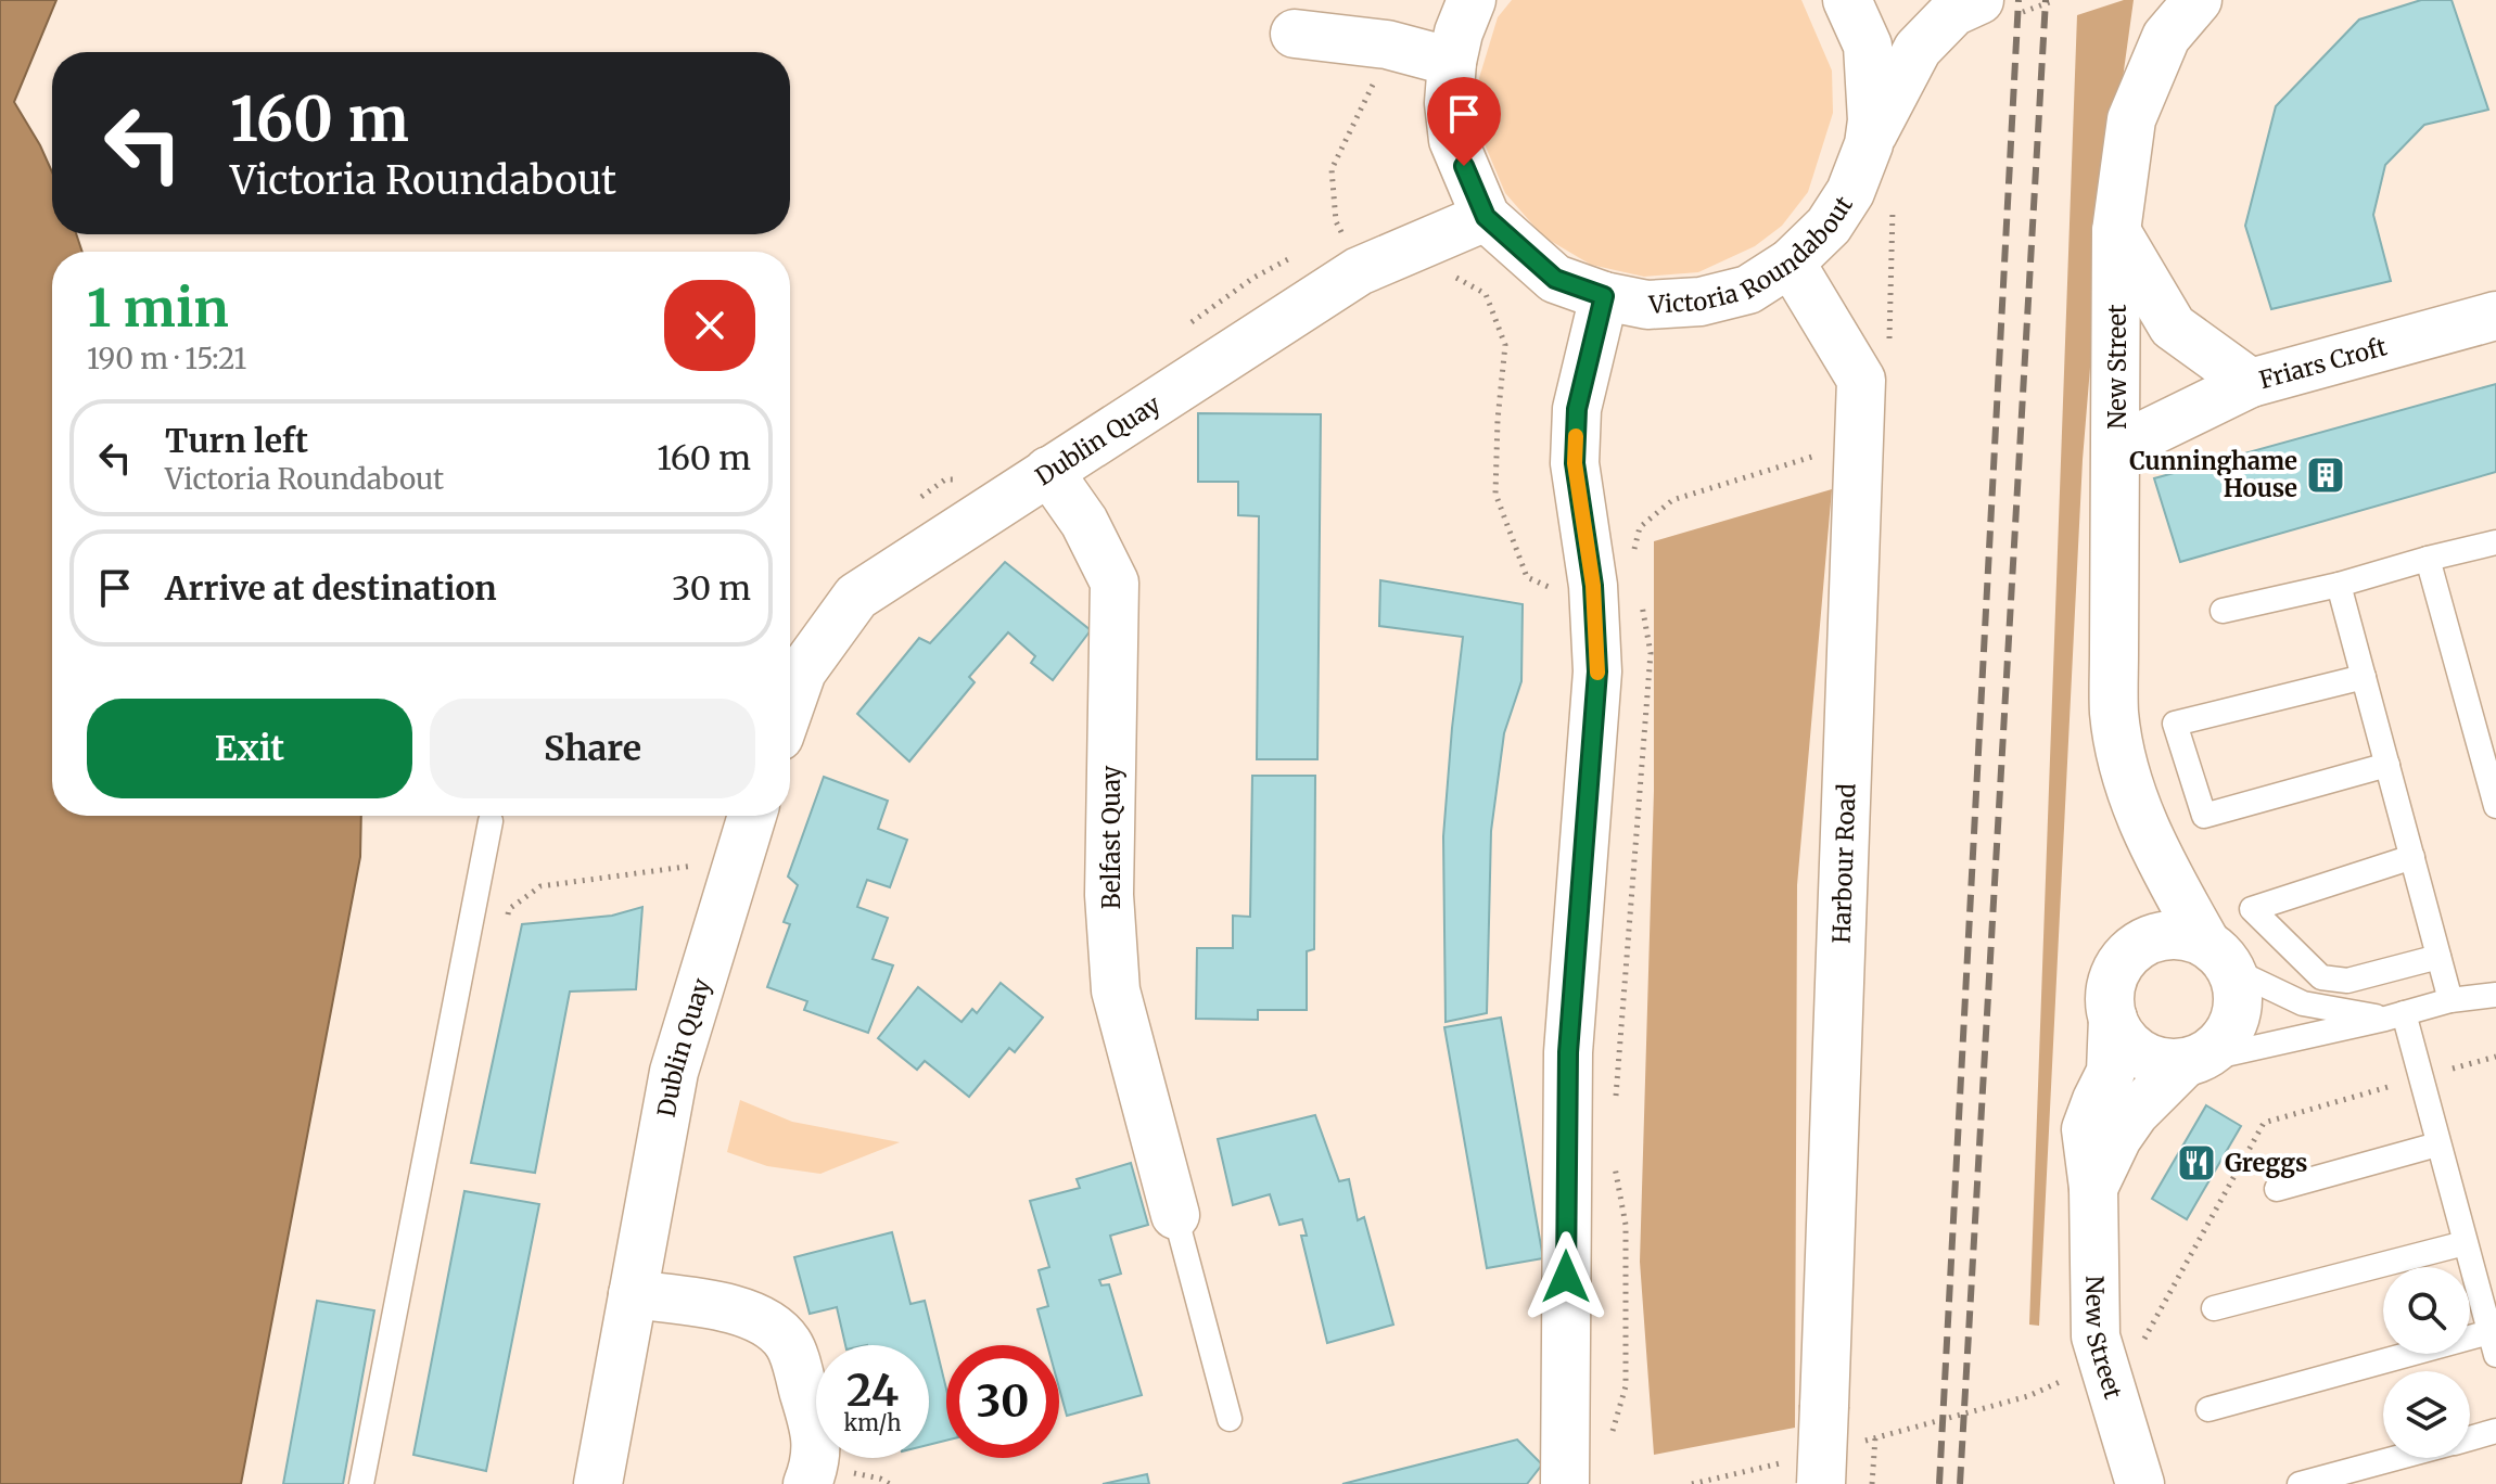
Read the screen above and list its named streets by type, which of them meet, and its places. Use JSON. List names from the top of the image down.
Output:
{
  "streets": {
    "street": [
      "Victoria Roundabout",
      "Friars Croft",
      "New Street",
      "Dublin Quay",
      "Belfast Quay",
      "Harbour Road"
    ]
  },
  "crossings": [
    ["Victoria Roundabout", "Dublin Quay"],
    ["Victoria Roundabout", "Harbour Road"],
    ["Friars Croft", "New Street"],
    ["Dublin Quay", "Belfast Quay"]
  ],
  "places": {
    "building": ["Cunninghame House"],
    "restaurant": ["Greggs"]
  },
  "page": {
    "turn": ["160 m", "Victoria Roundabout"],
    "heading": ["1 min", "190 m · 15:21"],
    "list": [
      {
        "name": "Turn left",
        "note": "Victoria Roundabout",
        "value": "160 m"
      },
      {
        "name": "Arrive at destination",
        "value": "30 m"
      }
    ],
    "buttons": ["Exit", "Share"],
    "speed": "24 km/h",
    "limit": "30"
  }
}
